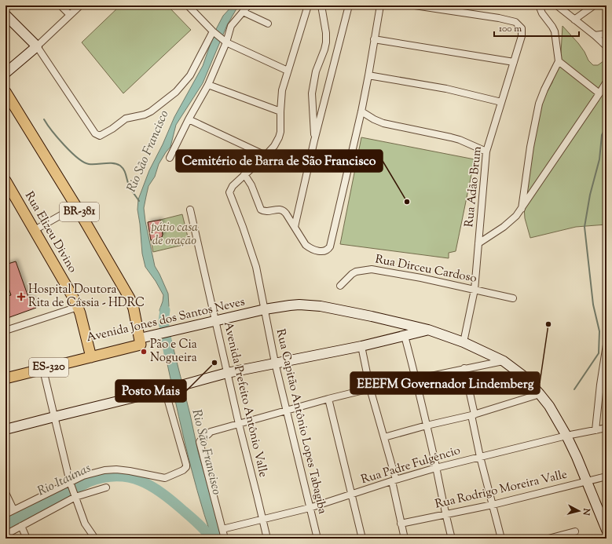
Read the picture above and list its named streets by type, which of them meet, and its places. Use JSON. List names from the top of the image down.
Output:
{
  "streets": {
    "main road": [
      "BR-381",
      "Rua Elizeu Divino",
      "Avenida Jones dos Santos Neves",
      "ES-320"
    ],
    "street": [
      "Rua Adão Brum",
      "Rua Dirceu Cardoso",
      "Avenida Prefeito Antônio Valle",
      "Rua Capitão Antônio Lopes Tabagiba",
      "Rua Padre Fulgêncio",
      "Rua Rodrigo Moreira Valle"
    ]
  },
  "crossings": [
    ["Rua Adão Brum", "Rua Dirceu Cardoso"],
    ["Rua Adão Brum", "Avenida Jones dos Santos Neves"],
    ["BR-381", "Avenida Jones dos Santos Neves"],
    ["Rua Elizeu Divino", "Avenida Jones dos Santos Neves"],
    ["Avenida Jones dos Santos Neves", "Avenida Prefeito Antônio Valle"],
    ["Avenida Jones dos Santos Neves", "Rua Capitão Antônio Lopes Tabagiba"],
    ["Avenida Jones dos Santos Neves", "Rua Padre Fulgêncio"],
    ["Avenida Jones dos Santos Neves", "Rua Rodrigo Moreira Valle"],
    ["Avenida Prefeito Antônio Valle", "Rua Padre Fulgêncio"],
    ["Rua Capitão Antônio Lopes Tabagiba", "Rua Padre Fulgêncio"]
  ],
  "water": ["Rio São Francisco", "Rio Itaúnas"],
  "parks": ["pátio casa de oração"],
  "places": {
    "other": [
      "Cemitério de Barra de São Francisco",
      "EEEFM Governador Lindemberg",
      "Pão e Cia Nogueira",
      "Posto Mais"
    ],
    "health": ["Hospital Doutora Rita de Cássia - HDRC"]
  },
  "scale_bar": "100 m",
  "north": "right"
}
